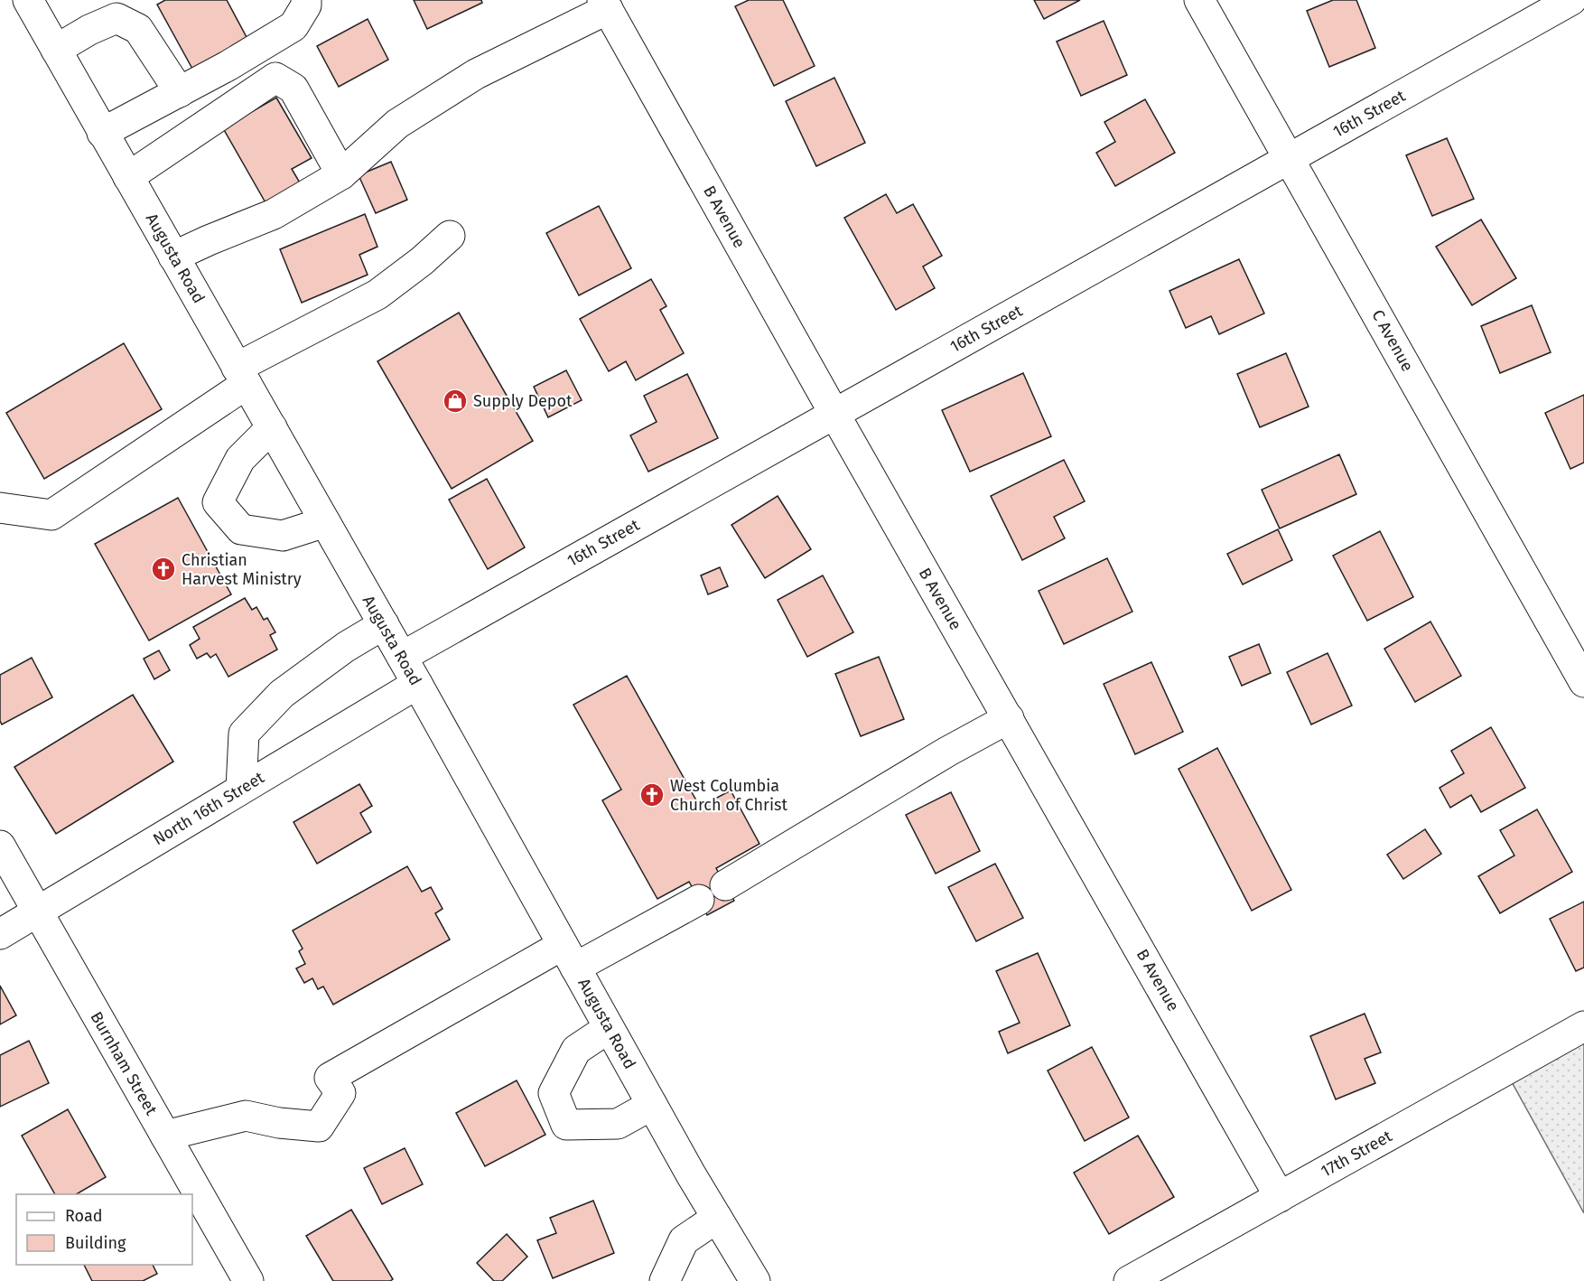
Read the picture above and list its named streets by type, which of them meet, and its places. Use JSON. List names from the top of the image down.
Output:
{
  "streets": {
    "street": [
      "16th Street",
      "B Avenue",
      "Augusta Road",
      "C Avenue",
      "North 16th Street",
      "Burnham Street",
      "17th Street"
    ]
  },
  "crossings": [
    ["16th Street", "B Avenue"],
    ["16th Street", "Augusta Road"],
    ["16th Street", "C Avenue"],
    ["B Avenue", "17th Street"],
    ["Augusta Road", "North 16th Street"],
    ["North 16th Street", "Burnham Street"]
  ],
  "places": {
    "shop": ["Supply Depot"],
    "church": ["Christian Harvest Ministry", "West Columbia Church of Christ"]
  },
  "legend": ["Road", "Building"]
}
